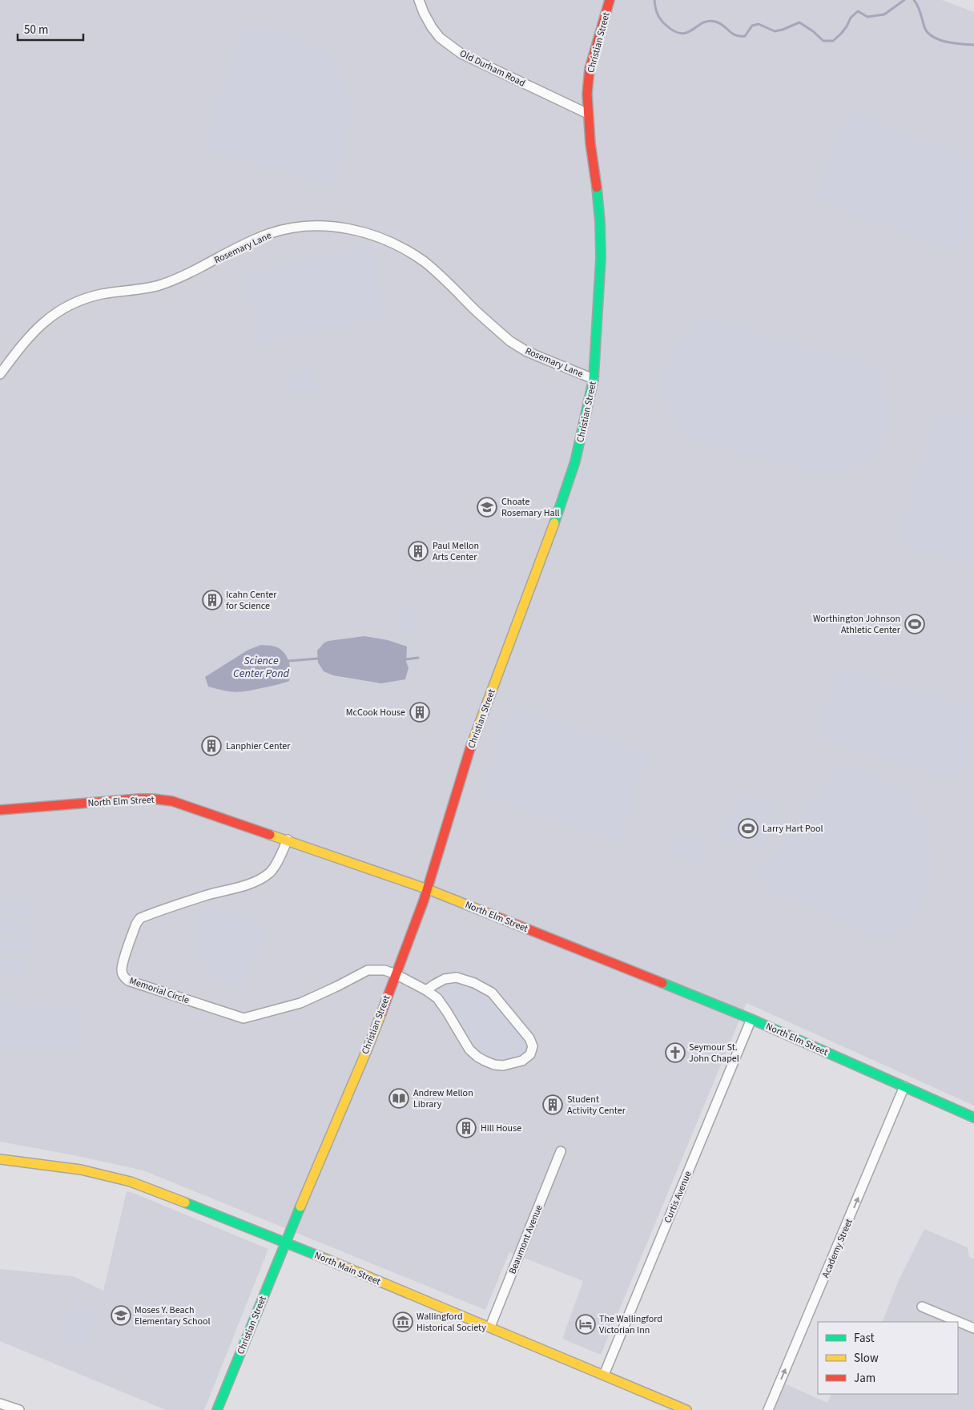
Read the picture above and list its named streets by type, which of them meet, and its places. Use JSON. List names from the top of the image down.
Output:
{
  "streets": {
    "main road": ["Christian Street", "North Elm Street", "North Main Street"],
    "street": [
      "Old Durham Road",
      "Rosemary Lane",
      "Memorial Circle",
      "Curtis Avenue",
      "Beaumont Avenue",
      "Academy Street"
    ]
  },
  "crossings": [
    ["Christian Street", "Old Durham Road"],
    ["Christian Street", "Rosemary Lane"],
    ["Christian Street", "North Elm Street"],
    ["Christian Street", "Memorial Circle"],
    ["Christian Street", "North Main Street"],
    ["North Elm Street", "Memorial Circle"],
    ["North Elm Street", "Curtis Avenue"],
    ["North Elm Street", "Academy Street"],
    ["Curtis Avenue", "North Main Street"],
    ["Beaumont Avenue", "North Main Street"]
  ],
  "one_way": ["Academy Street"],
  "water": ["Science Center Pond"],
  "places": {
    "school or university": ["Choate Rosemary Hall", "Moses Y. Beach Elementary School"],
    "building": [
      "Paul Mellon Arts Center",
      "Icahn Center for Science",
      "McCook House",
      "Lanphier Center",
      "Student Activity Center",
      "Hill House"
    ],
    "sports": ["Worthington Johnson Athletic Center", "Larry Hart Pool"],
    "church": ["Seymour St. John Chapel"],
    "library": ["Andrew Mellon Library"],
    "museum": ["Wallingford Historical Society"],
    "hotel": ["The Wallingford Victorian Inn"]
  },
  "legend": ["Fast", "Slow", "Jam"],
  "scale_bar": "50 m"
}
